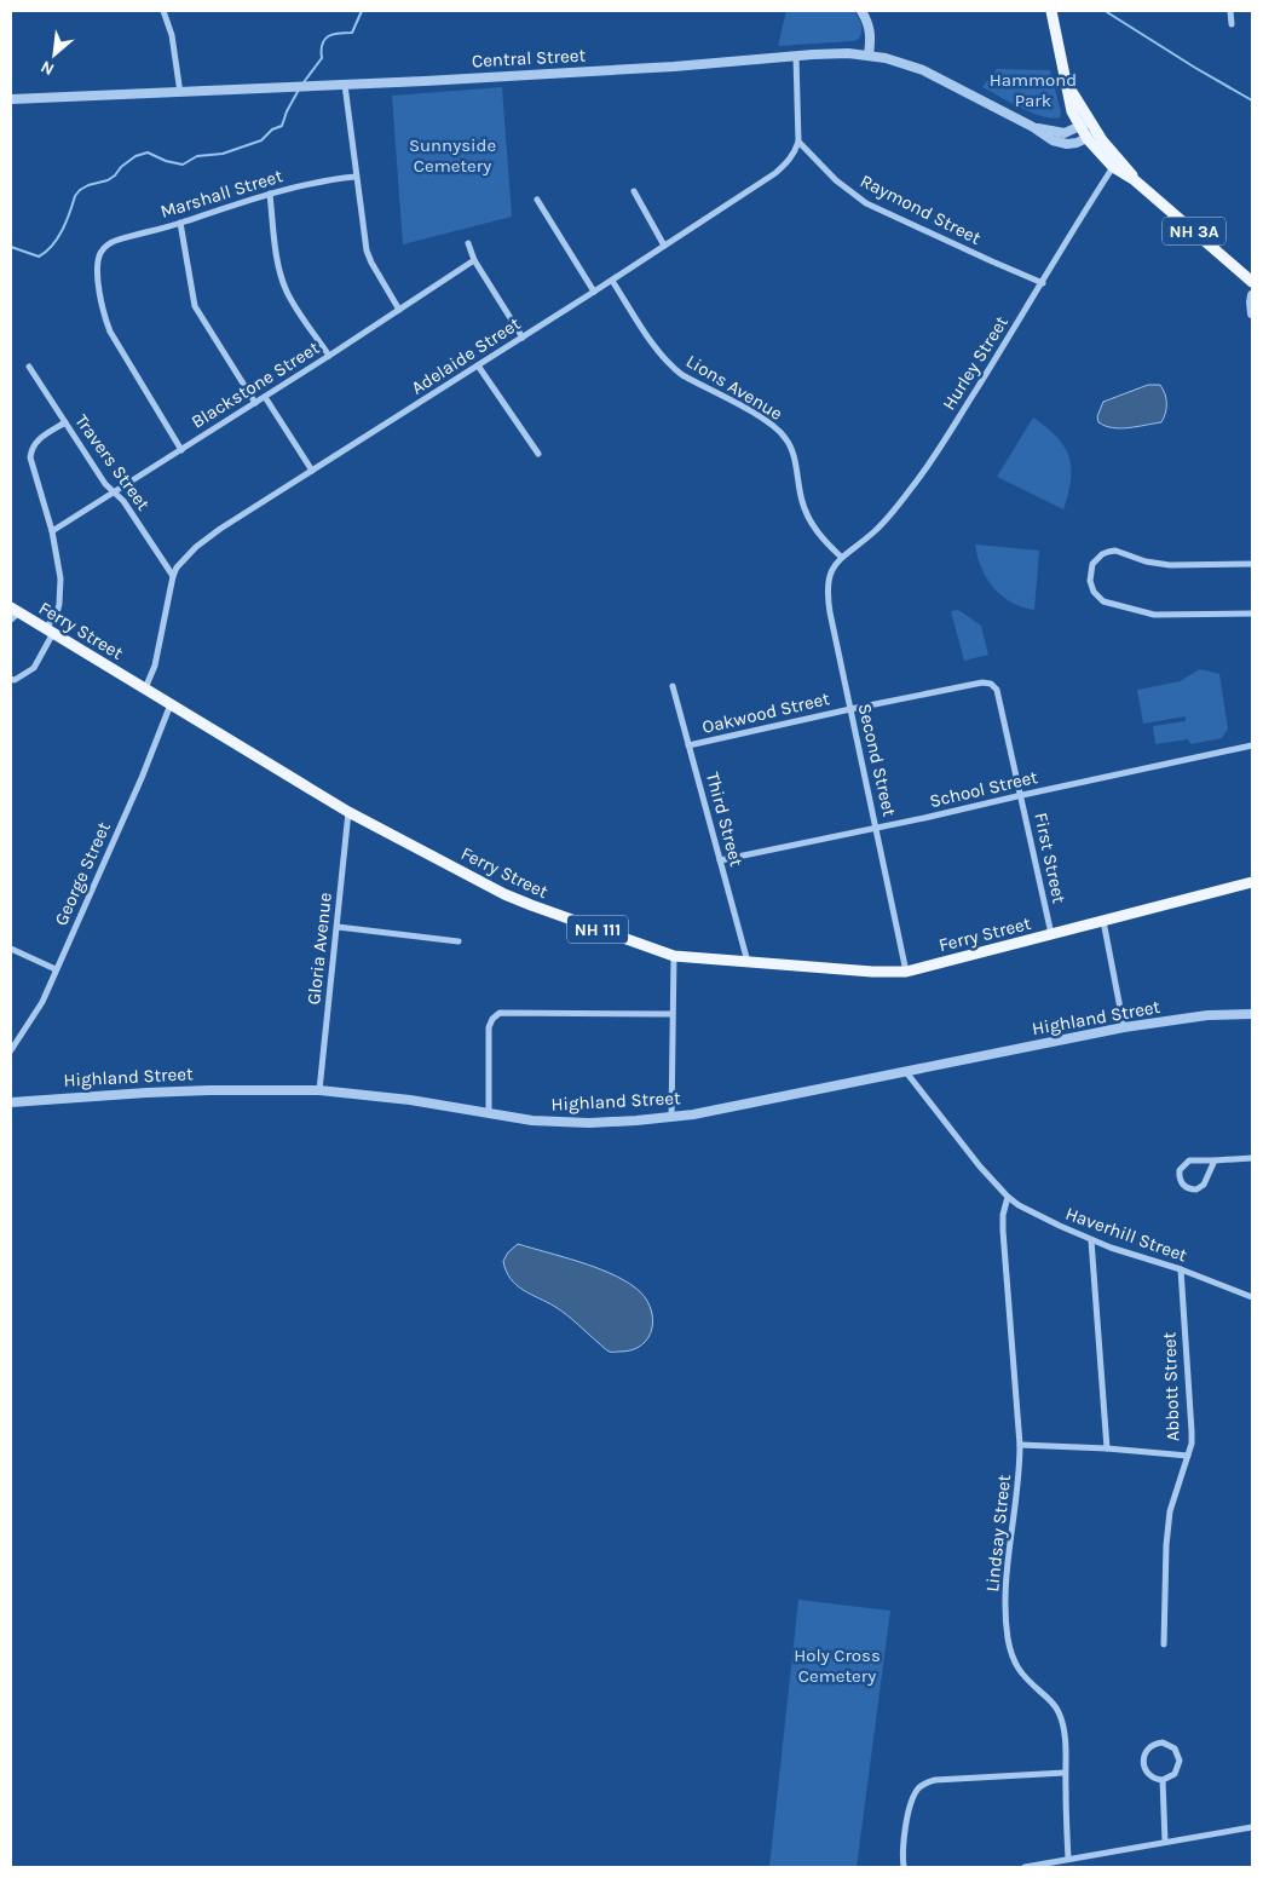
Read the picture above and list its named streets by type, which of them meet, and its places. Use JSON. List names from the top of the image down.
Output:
{
  "streets": {
    "main road": ["NH 3A", "Ferry Street", "NH 111"],
    "street": [
      "Central Street",
      "Marshall Street",
      "Raymond Street",
      "Adelaide Street",
      "Hurley Street",
      "Blackstone Street",
      "Lions Avenue",
      "Travers Street",
      "Oakwood Street",
      "Second Street",
      "School Street",
      "Third Street",
      "First Street",
      "George Street",
      "Gloria Avenue",
      "Highland Street",
      "Haverhill Street",
      "Abbott Street",
      "Lindsay Street"
    ]
  },
  "crossings": [
    ["Central Street", "NH 3A"],
    ["Marshall Street", "Blackstone Street"],
    ["Raymond Street", "Adelaide Street"],
    ["Raymond Street", "Hurley Street"],
    ["NH 3A", "Hurley Street"],
    ["Adelaide Street", "Lions Avenue"],
    ["Adelaide Street", "Travers Street"],
    ["Adelaide Street", "Ferry Street"],
    ["Hurley Street", "Lions Avenue"],
    ["Hurley Street", "Second Street"],
    ["Blackstone Street", "Travers Street"],
    ["Lions Avenue", "Second Street"],
    ["Ferry Street", "Second Street"],
    ["Ferry Street", "Third Street"],
    ["Ferry Street", "First Street"],
    ["Ferry Street", "George Street"],
    ["Ferry Street", "Gloria Avenue"],
    ["Oakwood Street", "Second Street"],
    ["Oakwood Street", "Third Street"],
    ["Oakwood Street", "First Street"],
    ["Second Street", "School Street"],
    ["School Street", "Third Street"],
    ["School Street", "First Street"],
    ["Gloria Avenue", "Highland Street"],
    ["Highland Street", "Haverhill Street"],
    ["Haverhill Street", "Abbott Street"],
    ["Haverhill Street", "Lindsay Street"]
  ],
  "parks": ["Hammond Park", "Sunnyside Cemetery", "Holy Cross Cemetery"],
  "north": "bottom left"
}
